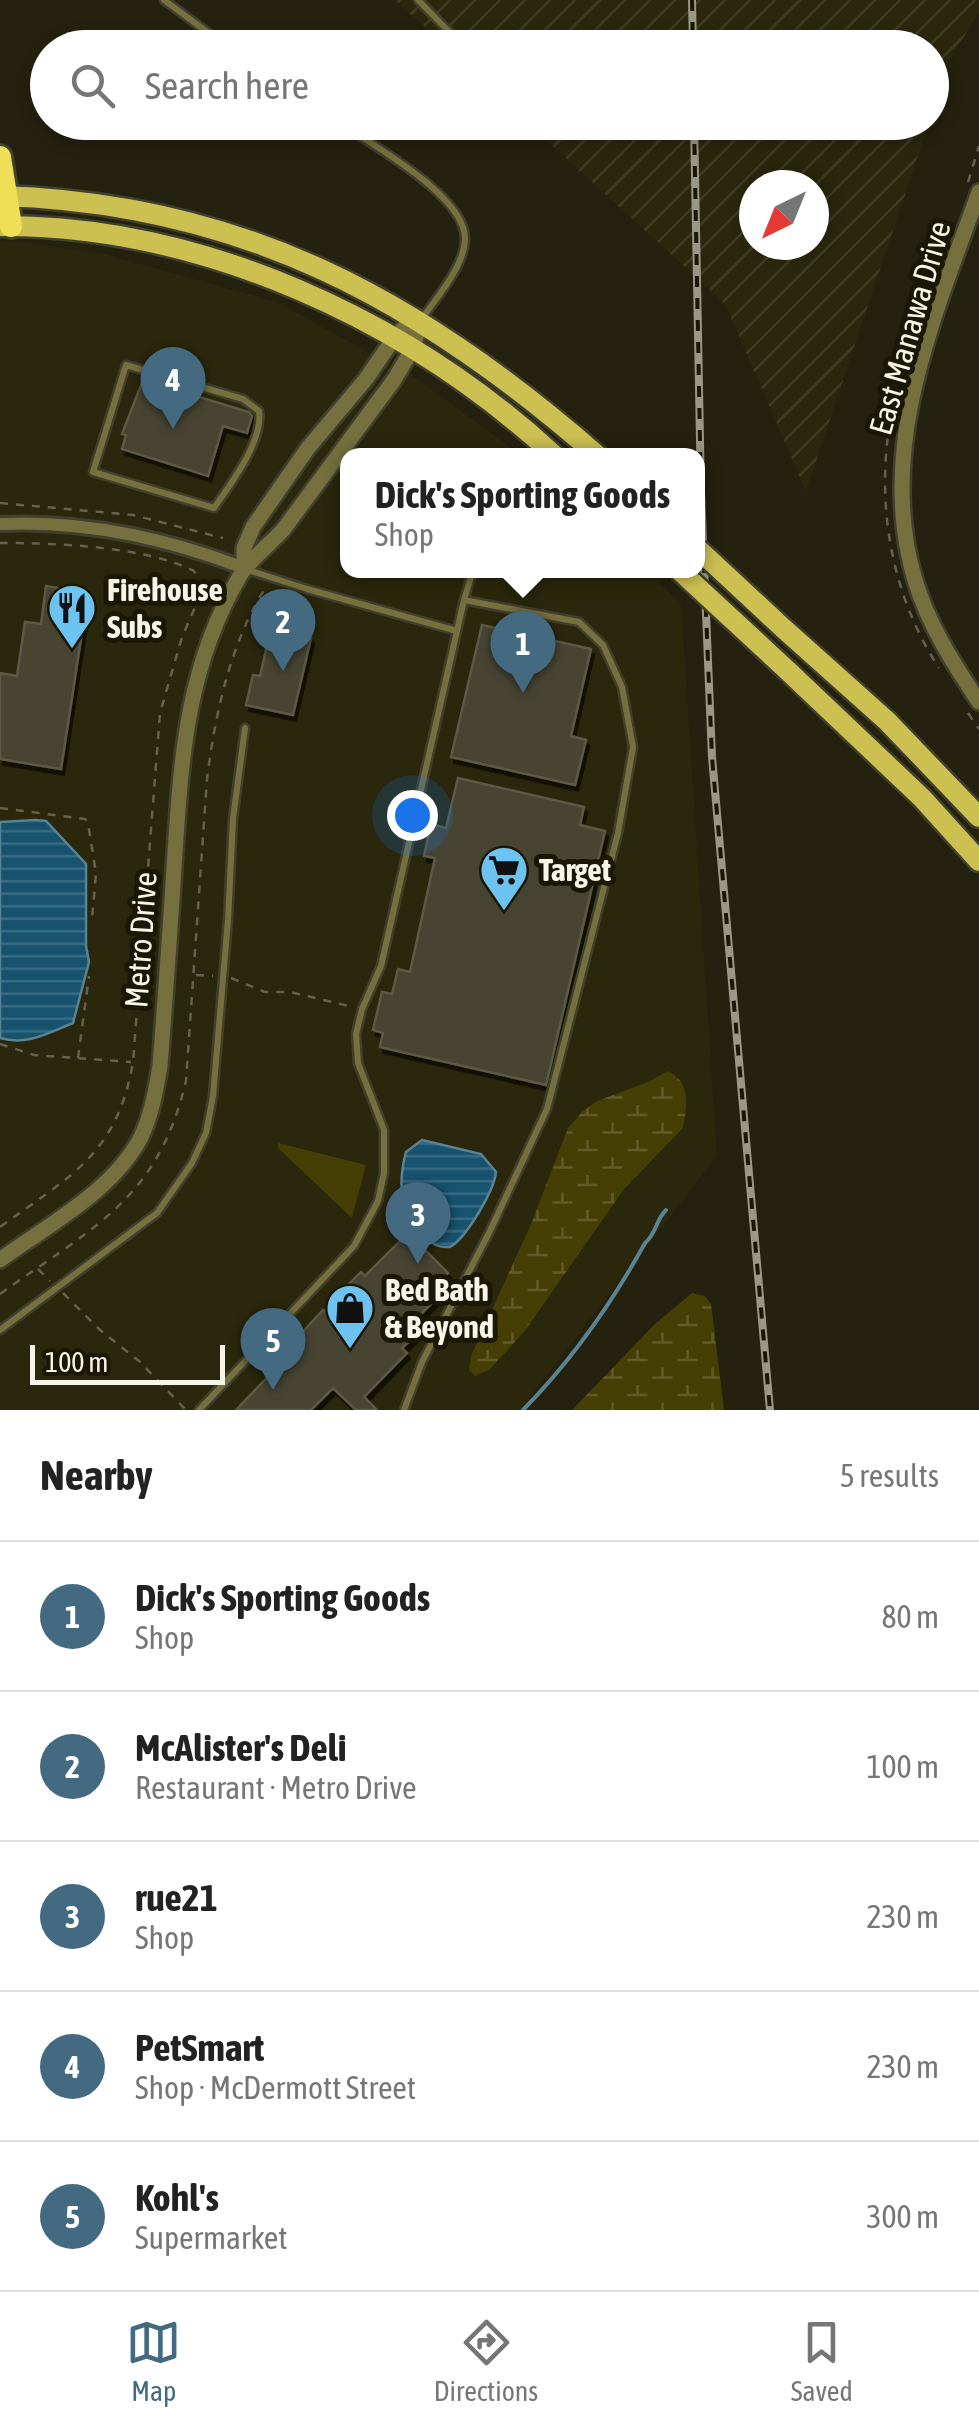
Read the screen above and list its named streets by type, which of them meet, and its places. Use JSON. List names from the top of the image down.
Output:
{
  "streets": {
    "street": ["East Manawa Drive", "Metro Drive"]
  },
  "places": {
    "restaurant": ["Firehouse Subs"],
    "supermarket": ["Target"],
    "shop": ["Bed Bath & Beyond"]
  },
  "scale_bar": "100 m",
  "north": "bottom left",
  "page": {
    "search": "Search here",
    "pins": [
      "4",
      "2",
      "1",
      "3",
      "5"
    ],
    "popup": ["Dick's Sporting Goods", "Shop"],
    "scale": "100 m",
    "heading": ["Nearby", "5 results"],
    "list": [
      {
        "mark": "1",
        "name": "Dick's Sporting Goods",
        "note": "Shop",
        "value": "80 m"
      },
      {
        "mark": "2",
        "name": "McAlister's Deli",
        "note": "Restaurant · Metro Drive",
        "value": "100 m"
      },
      {
        "mark": "3",
        "name": "rue21",
        "note": "Shop",
        "value": "230 m"
      },
      {
        "mark": "4",
        "name": "PetSmart",
        "note": "Shop · McDermott Street",
        "value": "230 m"
      },
      {
        "mark": "5",
        "name": "Kohl's",
        "note": "Supermarket",
        "value": "300 m"
      }
    ],
    "nav": ["Map", "Directions", "Saved"]
  }
}
